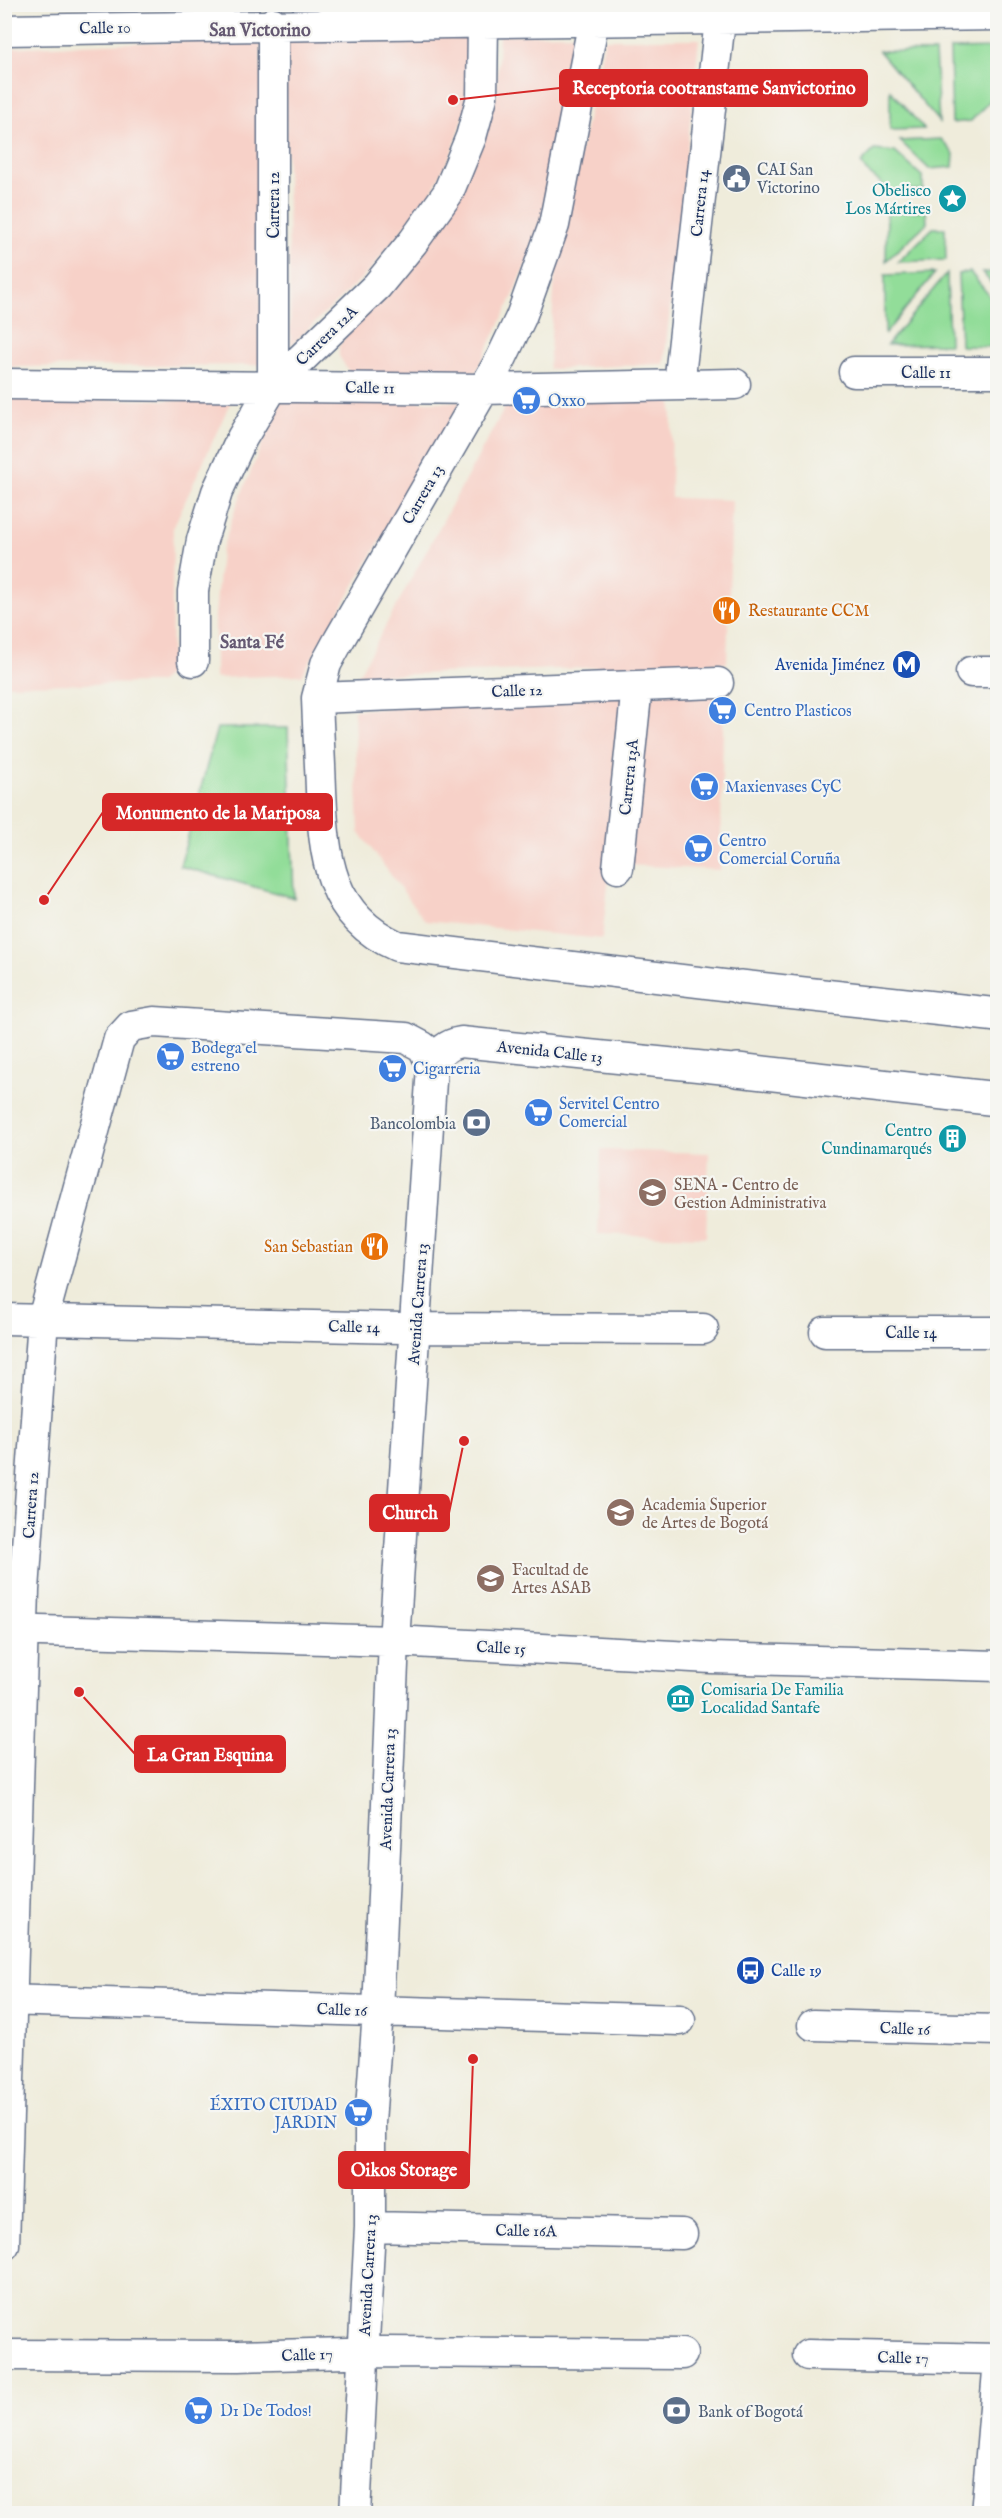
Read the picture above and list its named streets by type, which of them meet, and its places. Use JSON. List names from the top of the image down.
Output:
{
  "streets": {
    "main road": ["Avenida Calle 13"],
    "street": [
      "Calle 10",
      "Carrera 14",
      "Carrera 12",
      "Carrera 12A",
      "Calle 11",
      "Carrera 13",
      "Calle 12",
      "Carrera 13A",
      "Avenida Carrera 13",
      "Calle 14",
      "Calle 15",
      "Calle 16",
      "Calle 16A",
      "Calle 17"
    ]
  },
  "crossings": [
    ["Calle 10", "Carrera 14"],
    ["Calle 10", "Carrera 12"],
    ["Calle 10", "Carrera 12A"],
    ["Calle 10", "Carrera 13"],
    ["Carrera 14", "Calle 11"],
    ["Carrera 12", "Carrera 12A"],
    ["Carrera 12", "Calle 11"],
    ["Carrera 12", "Avenida Calle 13"],
    ["Carrera 12", "Avenida Carrera 13"],
    ["Carrera 12", "Calle 14"],
    ["Carrera 12", "Calle 15"],
    ["Carrera 12", "Calle 16"],
    ["Carrera 12A", "Calle 11"],
    ["Calle 11", "Carrera 13"],
    ["Carrera 13", "Calle 12"],
    ["Calle 12", "Carrera 13A"],
    ["Avenida Calle 13", "Avenida Carrera 13"],
    ["Avenida Carrera 13", "Calle 14"],
    ["Avenida Carrera 13", "Calle 15"],
    ["Avenida Carrera 13", "Calle 16"],
    ["Avenida Carrera 13", "Calle 16A"],
    ["Avenida Carrera 13", "Calle 17"]
  ],
  "districts": ["San Victorino", "Santa Fé"],
  "places": {
    "other": [
      "Receptoria cootranstame Sanvictorino",
      "Monumento de la Mariposa",
      "Church",
      "La Gran Esquina",
      "Oikos Storage"
    ],
    "public building": ["CAI San Victorino"],
    "place": ["Obelisco Los Mártires"],
    "supermarket": [
      "Oxxo",
      "Centro Plasticos",
      "Maxienvases CyC",
      "Centro Comercial Coruña",
      "Bodega el estreno",
      "Cigarreria",
      "Servitel Centro Comercial",
      "ÉXITO CIUDAD JARDIN",
      "D1 De Todos!"
    ],
    "restaurant": ["Restaurante CCM", "San Sebastian"],
    "metro station": ["Avenida Jiménez"],
    "bank": ["Bancolombia", "Bank of Bogotá"],
    "building": ["Centro Cundinamarqués"],
    "school or university": ["SENA - Centro de Gestion Administrativa", "Academia Superior de Artes de Bogotá", "Facultad de Artes ASAB"],
    "museum": ["Comisaria De Familia Localidad Santafe"],
    "bus stop": ["Calle 19"]
  }
}
